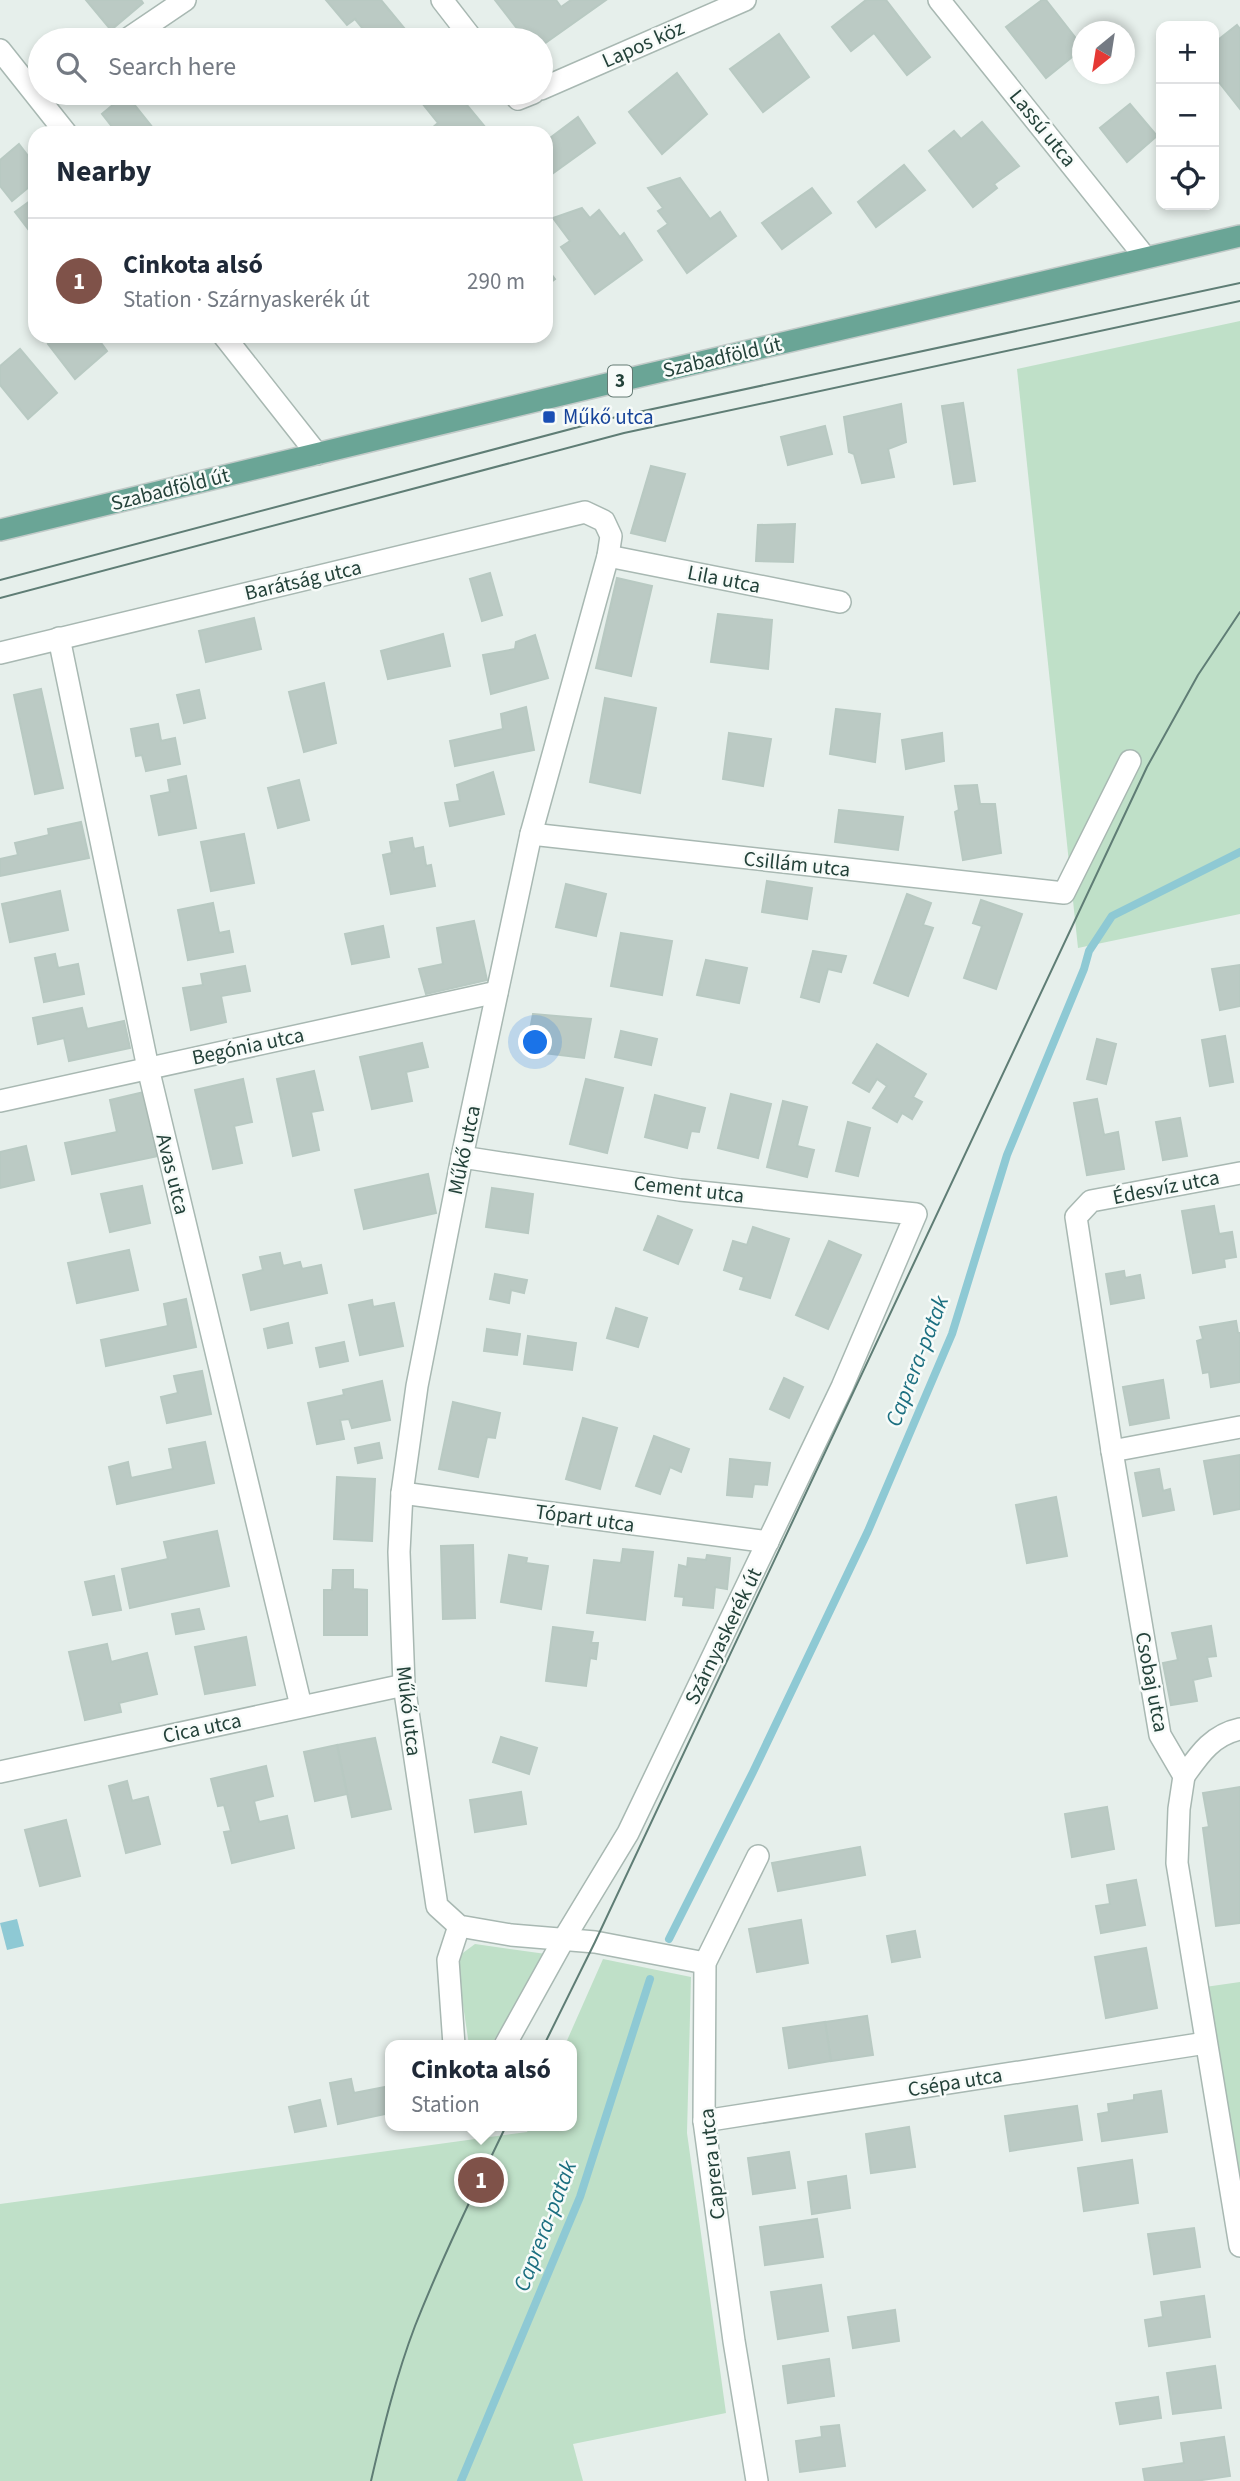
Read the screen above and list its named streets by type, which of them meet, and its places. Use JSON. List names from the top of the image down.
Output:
{
  "streets": {
    "main road": ["Szabadföld út", "3"],
    "street": [
      "Lapos köz",
      "Lassú utca",
      "Lila utca",
      "Barátság utca",
      "Csillám utca",
      "Begónia utca",
      "Műkő utca",
      "Avas utca",
      "Édesvíz utca",
      "Cement utca",
      "Tópart utca",
      "Szárnyaskerék út",
      "Csobaj utca",
      "Cica utca",
      "Csépa utca",
      "Caprera utca"
    ]
  },
  "crossings": [
    ["Lassú utca", "Szabadföld út"],
    ["Lila utca", "Műkő utca"],
    ["Barátság utca", "Műkő utca"],
    ["Barátság utca", "Avas utca"],
    ["Csillám utca", "Műkő utca"],
    ["Begónia utca", "Műkő utca"],
    ["Begónia utca", "Avas utca"],
    ["Műkő utca", "Cement utca"],
    ["Műkő utca", "Tópart utca"],
    ["Műkő utca", "Cica utca"],
    ["Avas utca", "Cica utca"],
    ["Édesvíz utca", "Csobaj utca"],
    ["Cement utca", "Szárnyaskerék út"],
    ["Tópart utca", "Szárnyaskerék út"],
    ["Csépa utca", "Caprera utca"]
  ],
  "water": ["Caprera-patak"],
  "places": {
    "transit": ["Műkő utca"]
  },
  "north": "bottom left",
  "page": {
    "map_buttons": ["+", "−"],
    "search": "Search here",
    "heading": "Nearby",
    "list": [
      {
        "mark": "1",
        "name": "Cinkota alsó",
        "note": "Station · Szárnyaskerék út",
        "value": "290 m"
      }
    ],
    "popup": ["Cinkota alsó", "Station"],
    "pins": "1"
  }
}
